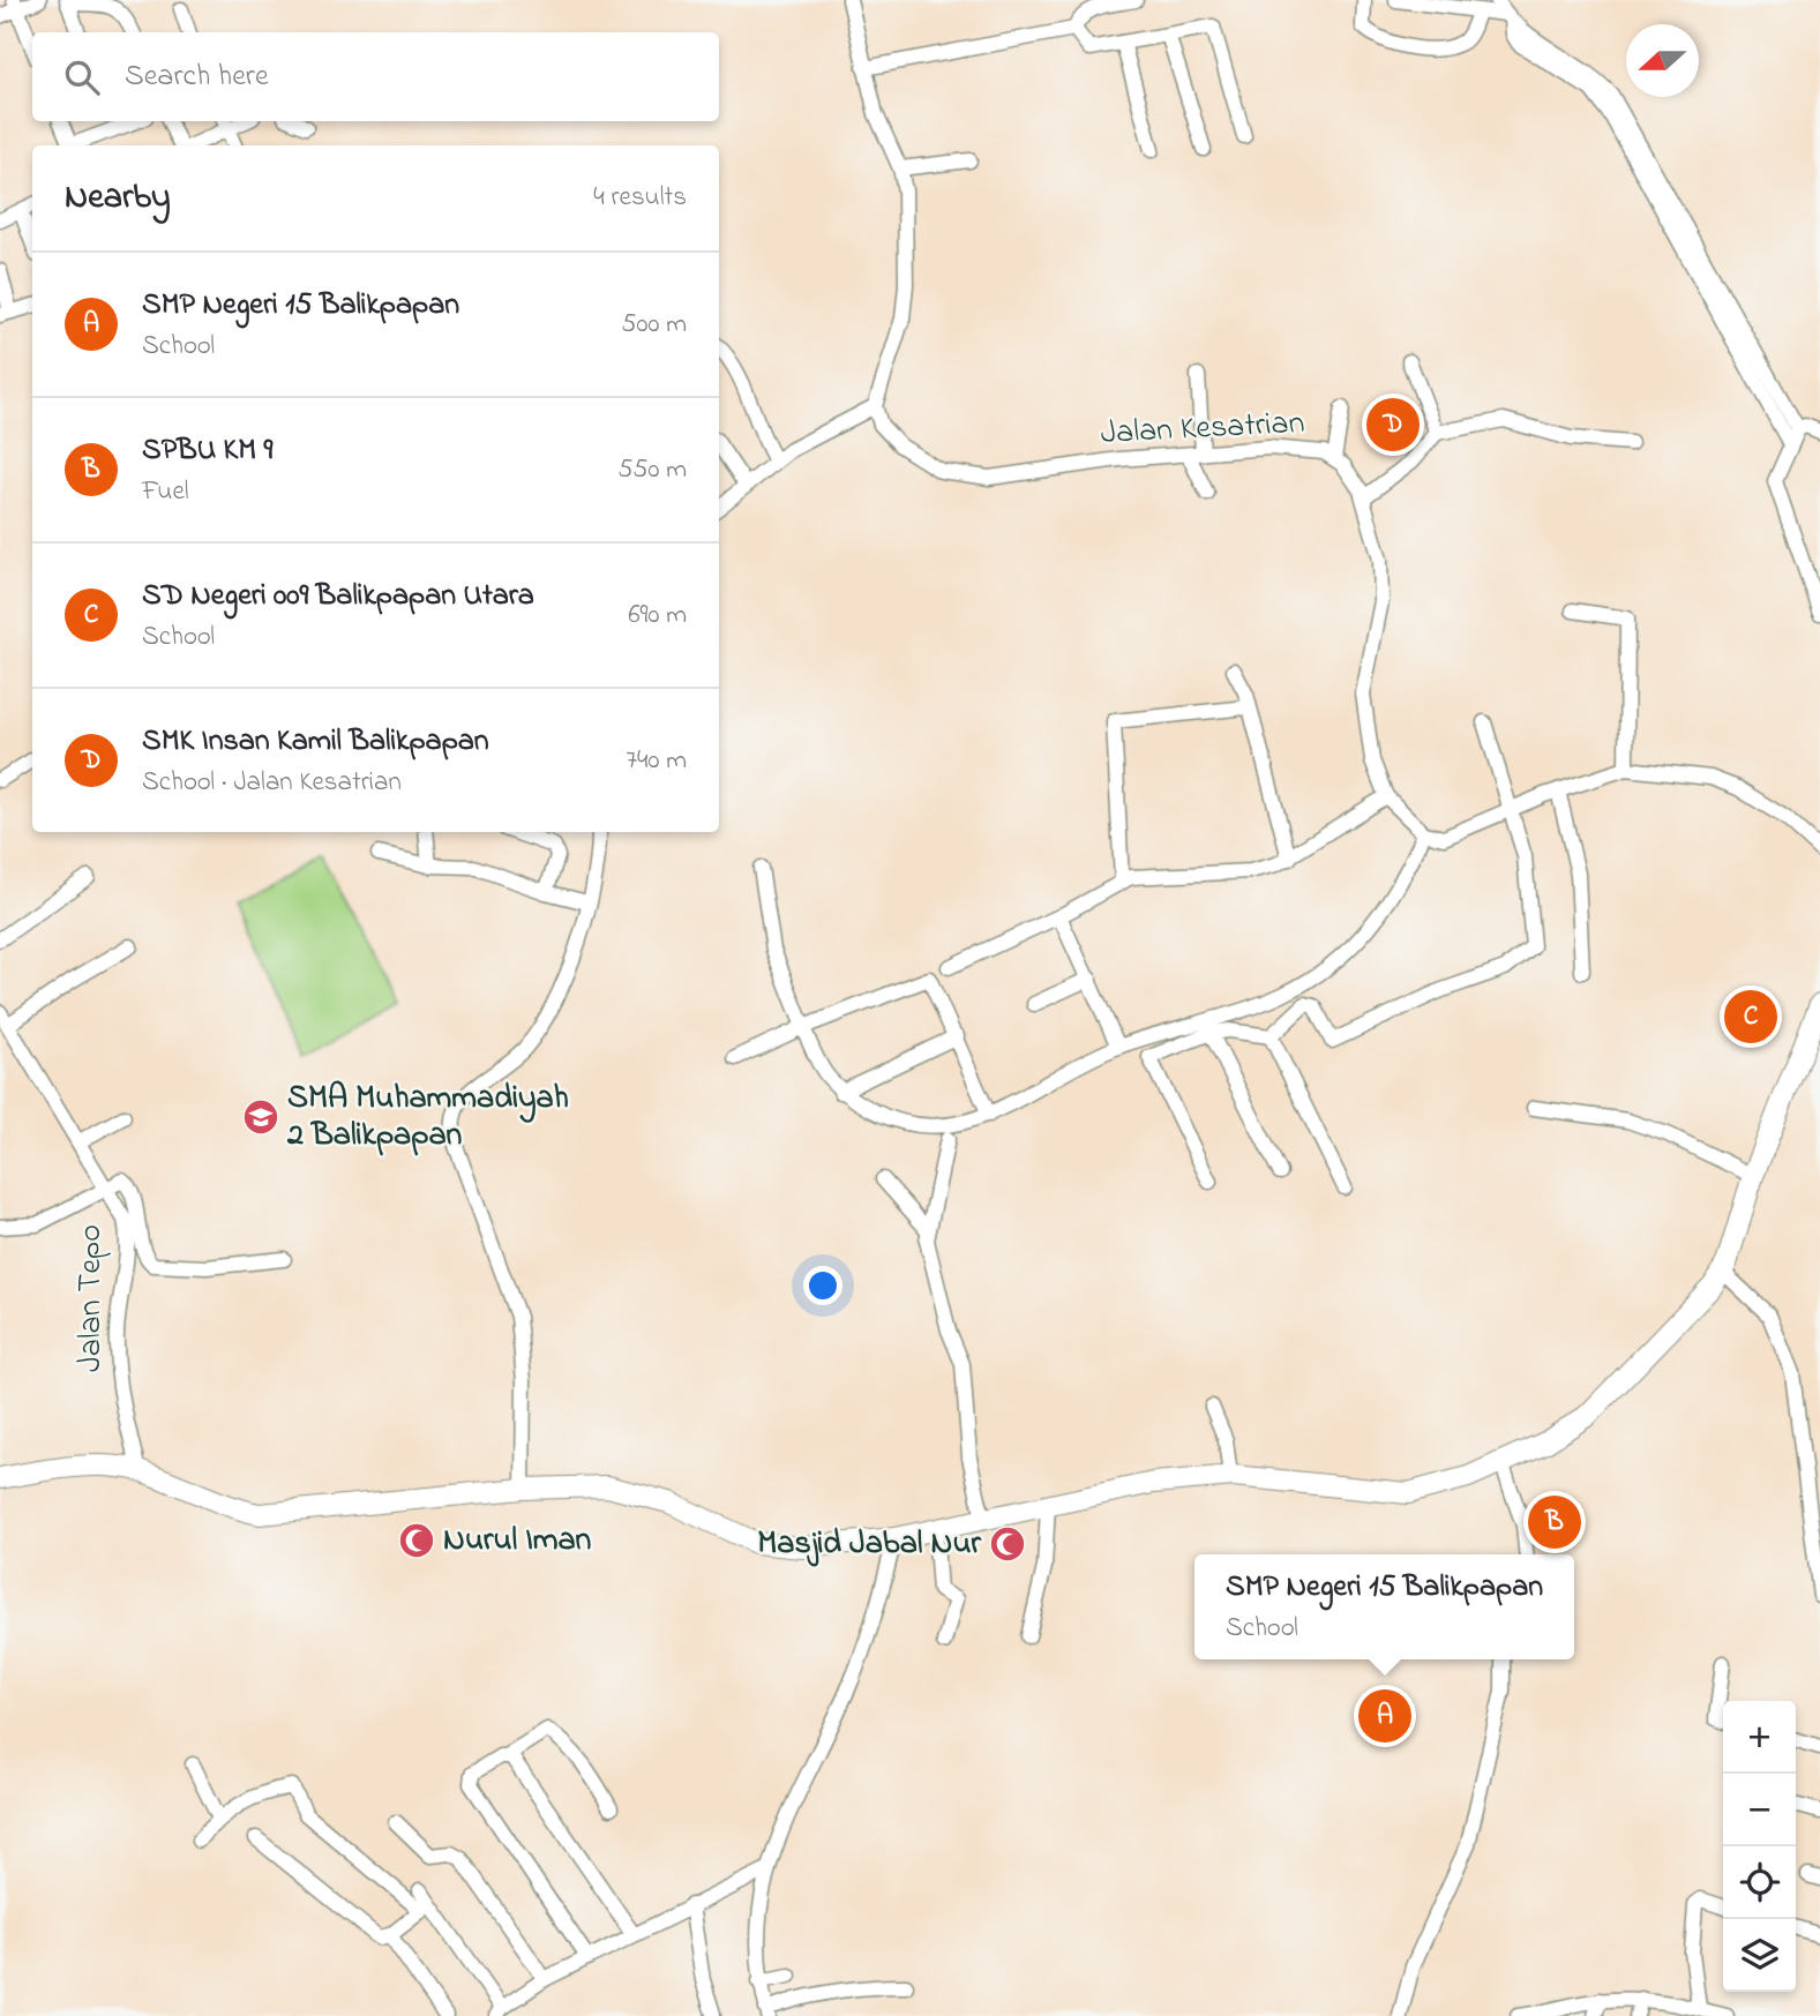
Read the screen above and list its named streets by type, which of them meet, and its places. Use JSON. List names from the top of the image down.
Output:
{
  "streets": {
    "street": ["Jalan Kesatrian", "Jalan Tepo"]
  },
  "places": {
    "school or university": ["SMA Muhammadiyah 2 Balikpapan"],
    "mosque": ["Nurul Iman", "Masjid Jabal Nur"]
  },
  "north": "left",
  "page": {
    "search": "Search here",
    "heading": ["Nearby", "4 results"],
    "list": [
      {
        "mark": "A",
        "name": "SMP Negeri 15 Balikpapan",
        "note": "School",
        "value": "500 m"
      },
      {
        "mark": "B",
        "name": "SPBU KM 9",
        "note": "Fuel",
        "value": "550 m"
      },
      {
        "mark": "C",
        "name": "SD Negeri 009 Balikpapan Utara",
        "note": "School",
        "value": "690 m"
      },
      {
        "mark": "D",
        "name": "SMK Insan Kamil Balikpapan",
        "note": "School · Jalan Kesatrian",
        "value": "740 m"
      }
    ],
    "pins": [
      "D",
      "C",
      "B",
      "A"
    ],
    "popup": ["SMP Negeri 15 Balikpapan", "School"],
    "map_buttons": ["+", "−"]
  }
}
